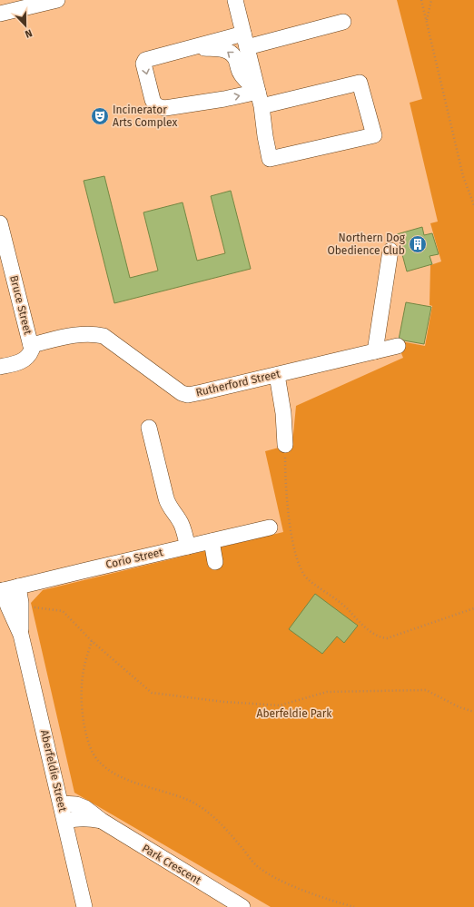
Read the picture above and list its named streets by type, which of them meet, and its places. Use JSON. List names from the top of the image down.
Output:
{
  "streets": {
    "street": [
      "Bruce Street",
      "Rutherford Street",
      "Corio Street",
      "Aberfeldie Street",
      "Park Crescent"
    ]
  },
  "crossings": [
    ["Bruce Street", "Rutherford Street"],
    ["Corio Street", "Aberfeldie Street"],
    ["Aberfeldie Street", "Park Crescent"]
  ],
  "parks": ["Aberfeldie Park"],
  "places": {
    "theatre": ["Incinerator Arts Complex"],
    "building": ["Northern Dog Obedience Club"]
  },
  "north": "bottom"
}
